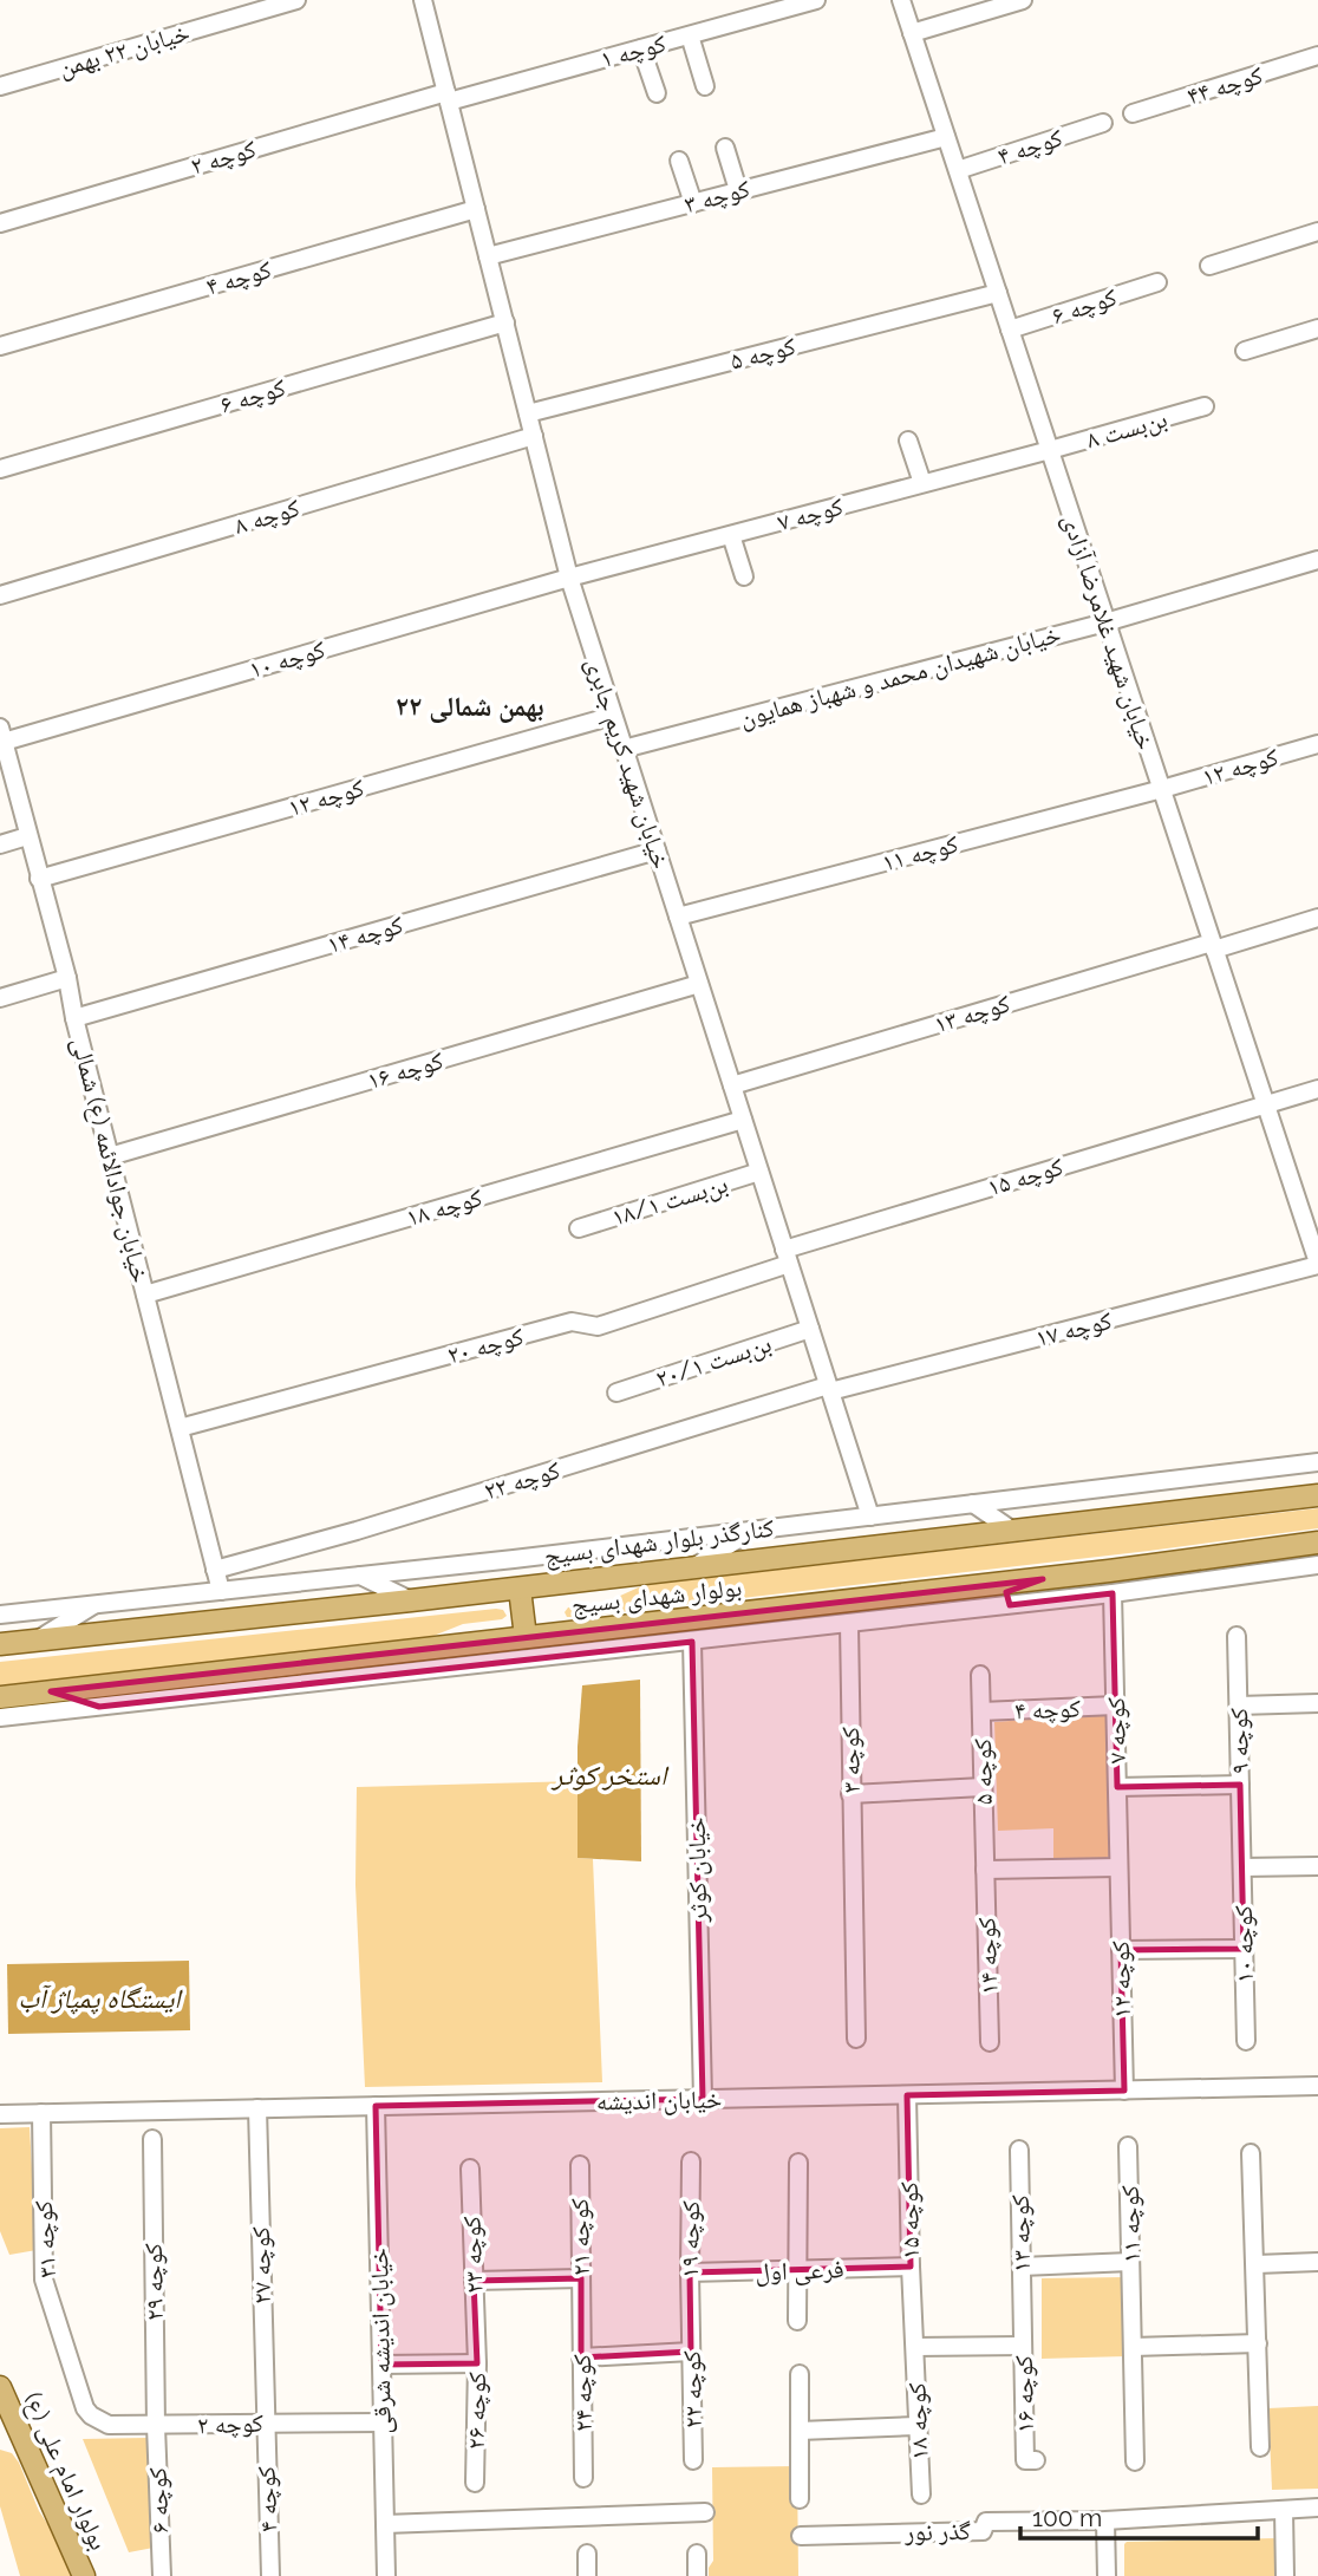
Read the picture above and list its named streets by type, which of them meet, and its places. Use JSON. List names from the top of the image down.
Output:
{
  "streets": {
    "main road": ["بولوار شهدای بسیج", "بولوار امام علی (ع)"],
    "street": [
      "خیابان ۲۲ بهمن",
      "کوچه ۱",
      "کوچه ۴۴",
      "کوچه ۴",
      "کوچه ۲",
      "کوچه ۳",
      "کوچه ۶",
      "کوچه ۵",
      "بن‌بست ۸",
      "کوچه ۷",
      "کوچه ۸",
      "خیابان شهید غلامرضا آزادی",
      "کوچه ۱۰",
      "خیابان شهیدان محمد و شهباز همایون",
      "خیابان شهید کریم جابری",
      "کوچه ۱۲",
      "کوچه ۱۱",
      "کوچه ۱۴",
      "کوچه ۱۳",
      "کوچه ۱۶",
      "خیابان جوادالائمه (ع) شمالی",
      "کوچه ۱۵",
      "بن‌بست ۱۸/۱",
      "کوچه ۱۸",
      "کوچه ۱۷",
      "کوچه ۲۰",
      "بن‌بست ۲۰/۱",
      "کوچه ۲۲",
      "کنارگذر بلوار شهدای بسیج",
      "کوچه ۹",
      "خیابان کوثر",
      "خیابان اندیشه",
      "کوچه ۲۱",
      "کوچه ۳۱",
      "کوچه ۱۹",
      "کوچه ۲۳",
      "کوچه ۲۷",
      "فرعی اول",
      "کوچه ۲۹",
      "خیابان اندیشه شرقی",
      "کوچه ۲۴",
      "کوچه ۲۶",
      "گذر نور"
    ]
  },
  "crossings": [
    ["کوچه ۱", "کوچه ۲"],
    ["کوچه ۱", "خیابان شهید کریم جابری"],
    ["کوچه ۴", "کوچه ۲"],
    ["کوچه ۴", "کوچه ۵"],
    ["کوچه ۴", "کوچه ۷"],
    ["کوچه ۴", "خیابان شهید غلامرضا آزادی"],
    ["کوچه ۴", "خیابان شهید کریم جابری"],
    ["کوچه ۴", "کوچه ۲۷"],
    ["کوچه ۲", "کوچه ۶"],
    ["کوچه ۲", "خیابان شهید کریم جابری"],
    ["کوچه ۲", "کوچه ۳۱"],
    ["کوچه ۲", "کوچه ۲۷"],
    ["کوچه ۲", "کوچه ۲۹"],
    ["کوچه ۲", "خیابان اندیشه شرقی"],
    ["کوچه ۳", "خیابان شهید غلامرضا آزادی"],
    ["کوچه ۳", "خیابان شهید کریم جابری"],
    ["کوچه ۶", "خیابان شهید غلامرضا آزادی"],
    ["کوچه ۶", "خیابان شهید کریم جابری"],
    ["کوچه ۶", "کوچه ۲۹"],
    ["کوچه ۵", "خیابان شهید غلامرضا آزادی"],
    ["کوچه ۵", "خیابان شهید کریم جابری"],
    ["کوچه ۵", "کوچه ۱۴"],
    ["بن‌بست ۸", "کوچه ۷"],
    ["بن‌بست ۸", "خیابان شهید غلامرضا آزادی"],
    ["کوچه ۷", "خیابان شهید غلامرضا آزادی"],
    ["کوچه ۷", "کوچه ۱۰"],
    ["کوچه ۷", "خیابان شهید کریم جابری"],
    ["کوچه ۷", "کوچه ۱۲"],
    ["کوچه ۸", "خیابان شهید کریم جابری"],
    ["خیابان شهید غلامرضا آزادی", "خیابان شهیدان محمد و شهباز همایون"],
    ["خیابان شهید غلامرضا آزادی", "کوچه ۱۲"],
    ["خیابان شهید غلامرضا آزادی", "کوچه ۱۱"],
    ["خیابان شهید غلامرضا آزادی", "کوچه ۱۳"],
    ["خیابان شهید غلامرضا آزادی", "کوچه ۱۵"],
    ["خیابان شهید غلامرضا آزادی", "کوچه ۱۷"],
    ["کوچه ۱۰", "خیابان شهید کریم جابری"],
    ["کوچه ۱۰", "خیابان جوادالائمه (ع) شمالی"],
    ["کوچه ۱۰", "کوچه ۹"],
    ["خیابان شهیدان محمد و شهباز همایون", "خیابان شهید کریم جابری"],
    ["خیابان شهید کریم جابری", "کوچه ۱۲"],
    ["خیابان شهید کریم جابری", "کوچه ۱۱"],
    ["خیابان شهید کریم جابری", "کوچه ۱۴"],
    ["خیابان شهید کریم جابری", "کوچه ۱۳"],
    ["خیابان شهید کریم جابری", "کوچه ۱۶"],
    ["خیابان شهید کریم جابری", "کوچه ۱۵"],
    ["خیابان شهید کریم جابری", "بن‌بست ۱۸/۱"],
    ["خیابان شهید کریم جابری", "کوچه ۱۸"],
    ["خیابان شهید کریم جابری", "کوچه ۱۷"],
    ["خیابان شهید کریم جابری", "کوچه ۲۰"],
    ["خیابان شهید کریم جابری", "بن‌بست ۲۰/۱"],
    ["خیابان شهید کریم جابری", "کوچه ۲۲"],
    ["خیابان شهید کریم جابری", "کنارگذر بلوار شهدای بسیج"],
    ["کوچه ۱۲", "کوچه ۱۱"],
    ["کوچه ۱۲", "خیابان جوادالائمه (ع) شمالی"],
    ["کوچه ۱۲", "خیابان اندیشه"],
    ["کوچه ۱۴", "خیابان جوادالائمه (ع) شمالی"],
    ["کوچه ۱۳", "کوچه ۱۶"],
    ["کوچه ۱۶", "خیابان جوادالائمه (ع) شمالی"],
    ["خیابان جوادالائمه (ع) شمالی", "کوچه ۱۸"],
    ["خیابان جوادالائمه (ع) شمالی", "کوچه ۲۰"],
    ["خیابان جوادالائمه (ع) شمالی", "کوچه ۲۲"],
    ["خیابان جوادالائمه (ع) شمالی", "کنارگذر بلوار شهدای بسیج"],
    ["کوچه ۱۵", "کوچه ۱۸"],
    ["کوچه ۱۵", "کوچه ۲۰"],
    ["کوچه ۱۵", "خیابان اندیشه"],
    ["کوچه ۱۵", "فرعی اول"],
    ["کوچه ۱۷", "کوچه ۲۲"],
    ["کوچه ۲۲", "کوچه ۱۹"],
    ["خیابان کوثر", "خیابان اندیشه"],
    ["خیابان اندیشه", "کوچه ۳۱"],
    ["خیابان اندیشه", "کوچه ۲۷"],
    ["خیابان اندیشه", "خیابان اندیشه شرقی"],
    ["کوچه ۲۱", "کوچه ۲۴"],
    ["کوچه ۱۹", "فرعی اول"],
    ["کوچه ۲۳", "کوچه ۲۶"]
  ],
  "districts": ["۲۲ بهمن شمالی"],
  "water": ["استخر کوثر", "ایستگاه پمپاژ آب"],
  "scale_bar": "100 m"
}
